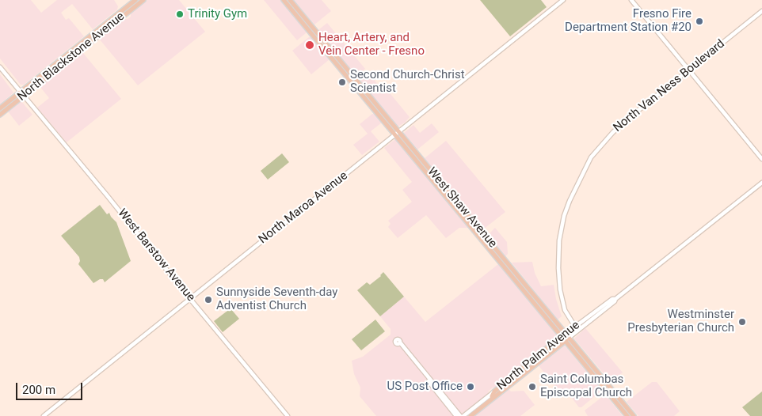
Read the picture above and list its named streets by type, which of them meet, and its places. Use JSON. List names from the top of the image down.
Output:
{
  "streets": {
    "main road": ["North Blackstone Avenue", "West Shaw Avenue", "North Palm Avenue"],
    "street": ["North Van Ness Boulevard", "North Maroa Avenue", "West Barstow Avenue"]
  },
  "crossings": [
    ["North Blackstone Avenue", "West Barstow Avenue"],
    ["North Van Ness Boulevard", "North Palm Avenue"],
    ["North Maroa Avenue", "West Shaw Avenue"],
    ["North Maroa Avenue", "West Barstow Avenue"],
    ["West Shaw Avenue", "North Palm Avenue"]
  ],
  "places": [
    "Trinity Gym",
    "Fresno Fire Department Station #20",
    "Heart, Artery, and Vein Center - Fresno",
    "Second Church-Christ Scientist",
    "Sunnyside Seventh-day Adventist Church",
    "Westminster Presbyterian Church",
    "US Post Office",
    "Saint Columbas Episcopal Church"
  ],
  "scale_bar": "200 m"
}
